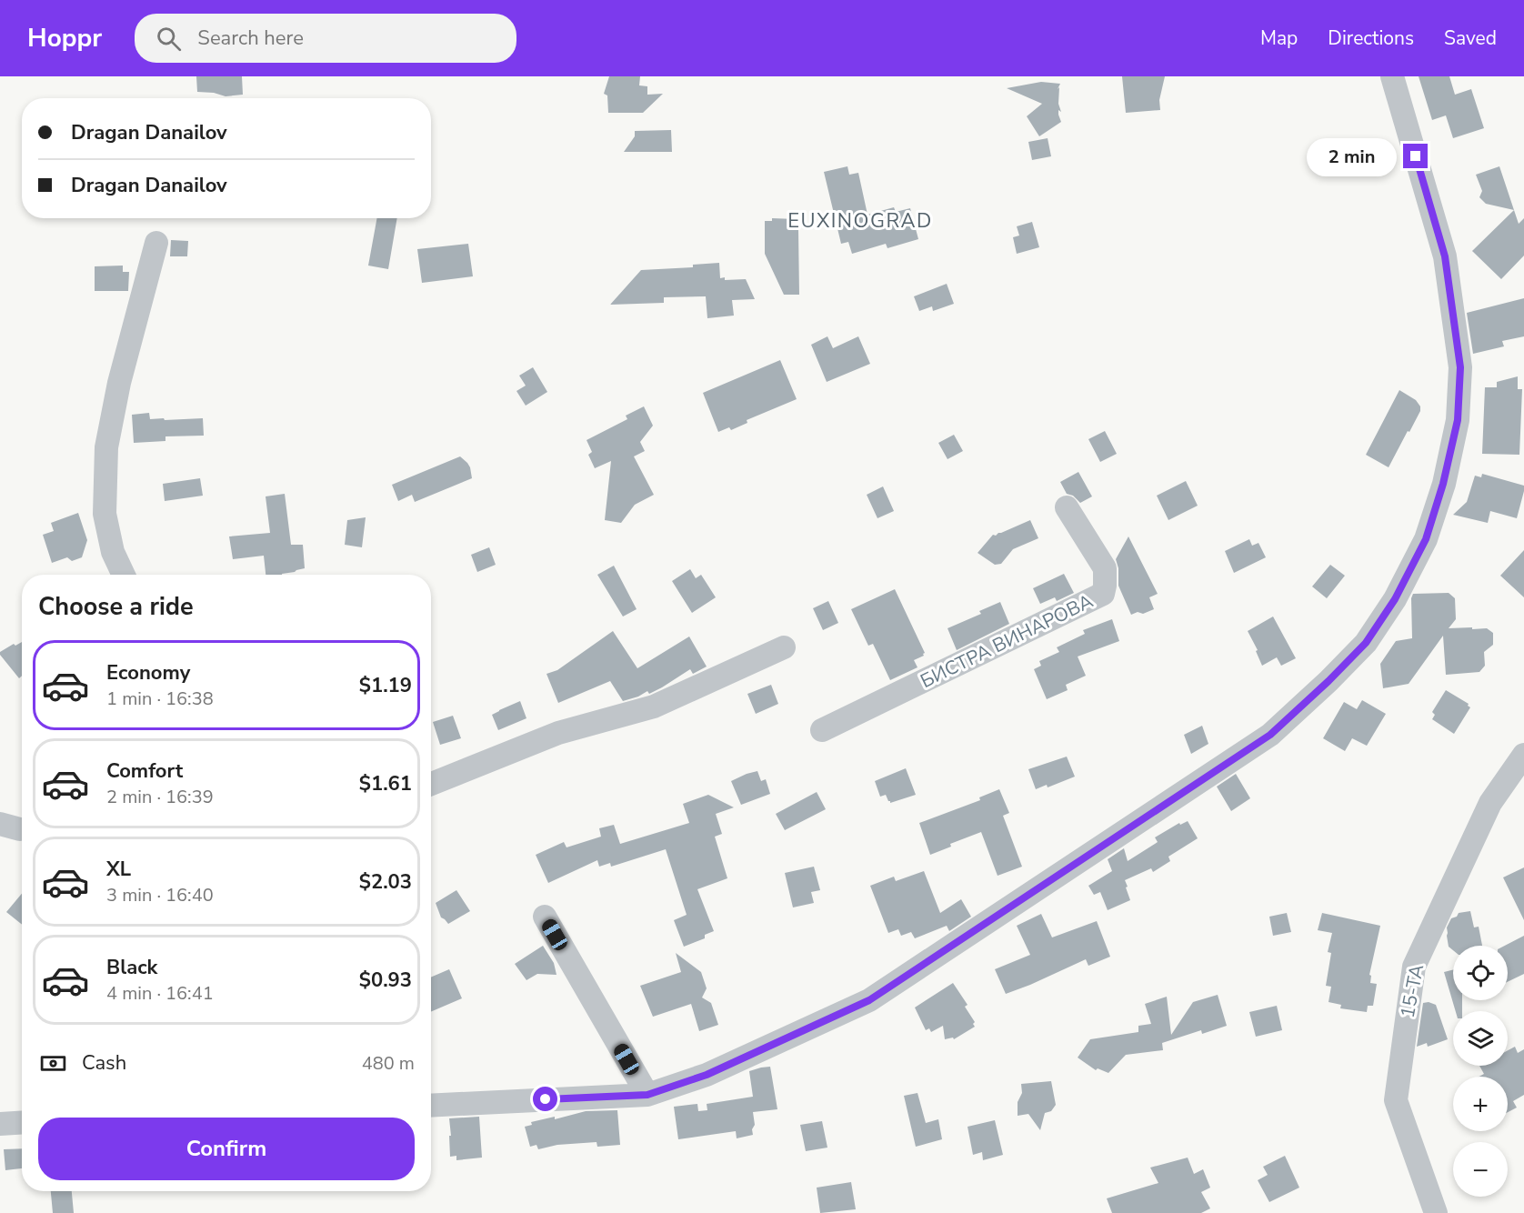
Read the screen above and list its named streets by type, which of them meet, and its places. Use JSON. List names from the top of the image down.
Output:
{
  "streets": {
    "street": ["БИСТРА ВИНАРОВА", "15-ТА"]
  },
  "districts": ["EUXINOGRAD"],
  "page": {
    "header": "Hoppr",
    "search": "Search here",
    "nav": ["Map", "Directions", "Saved"],
    "banner": ["Dragan Danailov", "Dragan Danailov"],
    "bubble": "2 min",
    "heading": "Choose a ride",
    "list": [
      {
        "name": "Economy",
        "note": "1 min · 16:38",
        "value": "$1.19"
      },
      {
        "name": "Comfort",
        "note": "2 min · 16:39",
        "value": "$1.61"
      },
      {
        "name": "XL",
        "note": "3 min · 16:40",
        "value": "$2.03"
      },
      {
        "name": "Black",
        "note": "4 min · 16:41",
        "value": "$0.93"
      }
    ],
    "map_buttons": ["+", "−"],
    "pay": ["Cash", "480 m"],
    "buttons": "Confirm"
  }
}
